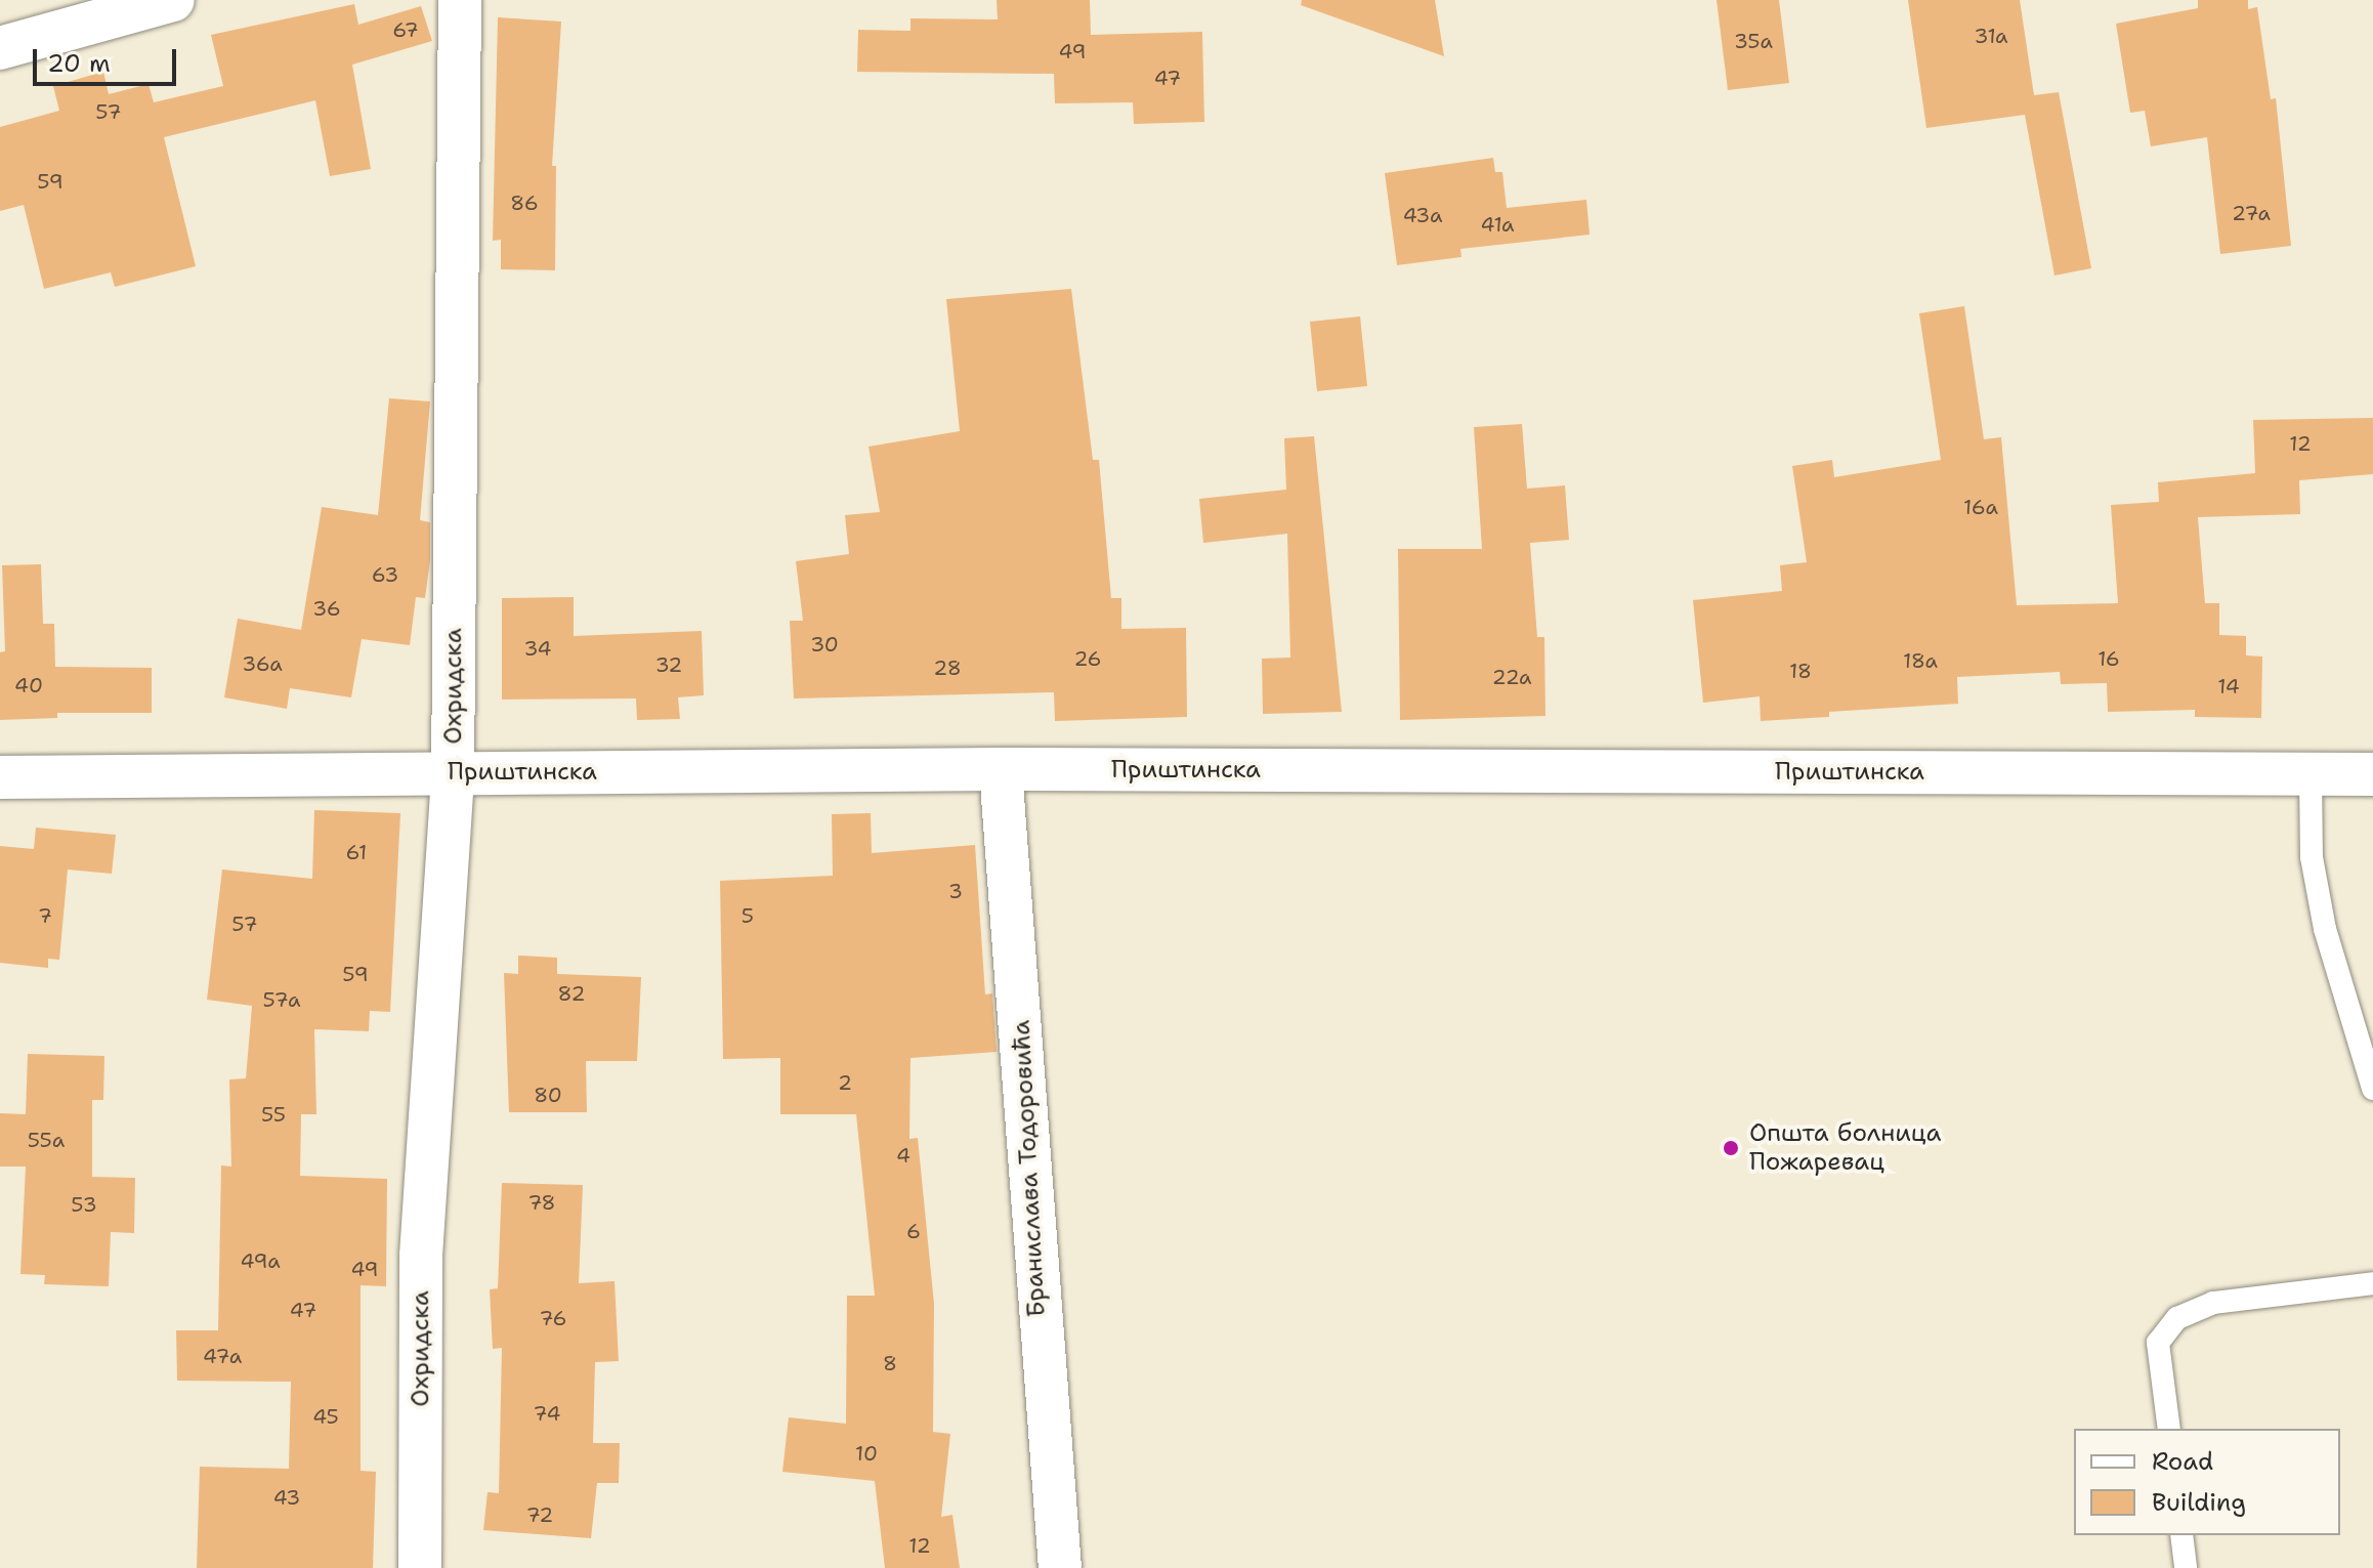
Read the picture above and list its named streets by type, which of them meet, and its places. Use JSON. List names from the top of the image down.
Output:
{
  "streets": {
    "street": ["Охридска", "Приштинска", "Бранислава Тодоровића"]
  },
  "crossings": [
    ["Охридска", "Приштинска"],
    ["Приштинска", "Бранислава Тодоровића"]
  ],
  "places": ["Општа болница Пожаревац"],
  "house_numbers": [
    "67",
    "31a",
    "35a",
    "49",
    "47",
    "57",
    "59",
    "86",
    "27a",
    "43a",
    "41a",
    "12",
    "16a",
    "63",
    "36",
    "30",
    "34",
    "26",
    "16",
    "18a",
    "36a",
    "32",
    "28",
    "18",
    "22a",
    "40",
    "14",
    "61",
    "3",
    "7",
    "5",
    "57",
    "59",
    "82",
    "57a",
    "2",
    "80",
    "55",
    "55a",
    "4",
    "78",
    "53",
    "6",
    "49a",
    "49",
    "47",
    "76",
    "47a",
    "8",
    "74",
    "45",
    "10",
    "43",
    "72",
    "12"
  ],
  "legend": ["Road", "Building"],
  "scale_bar": "20 m"
}
